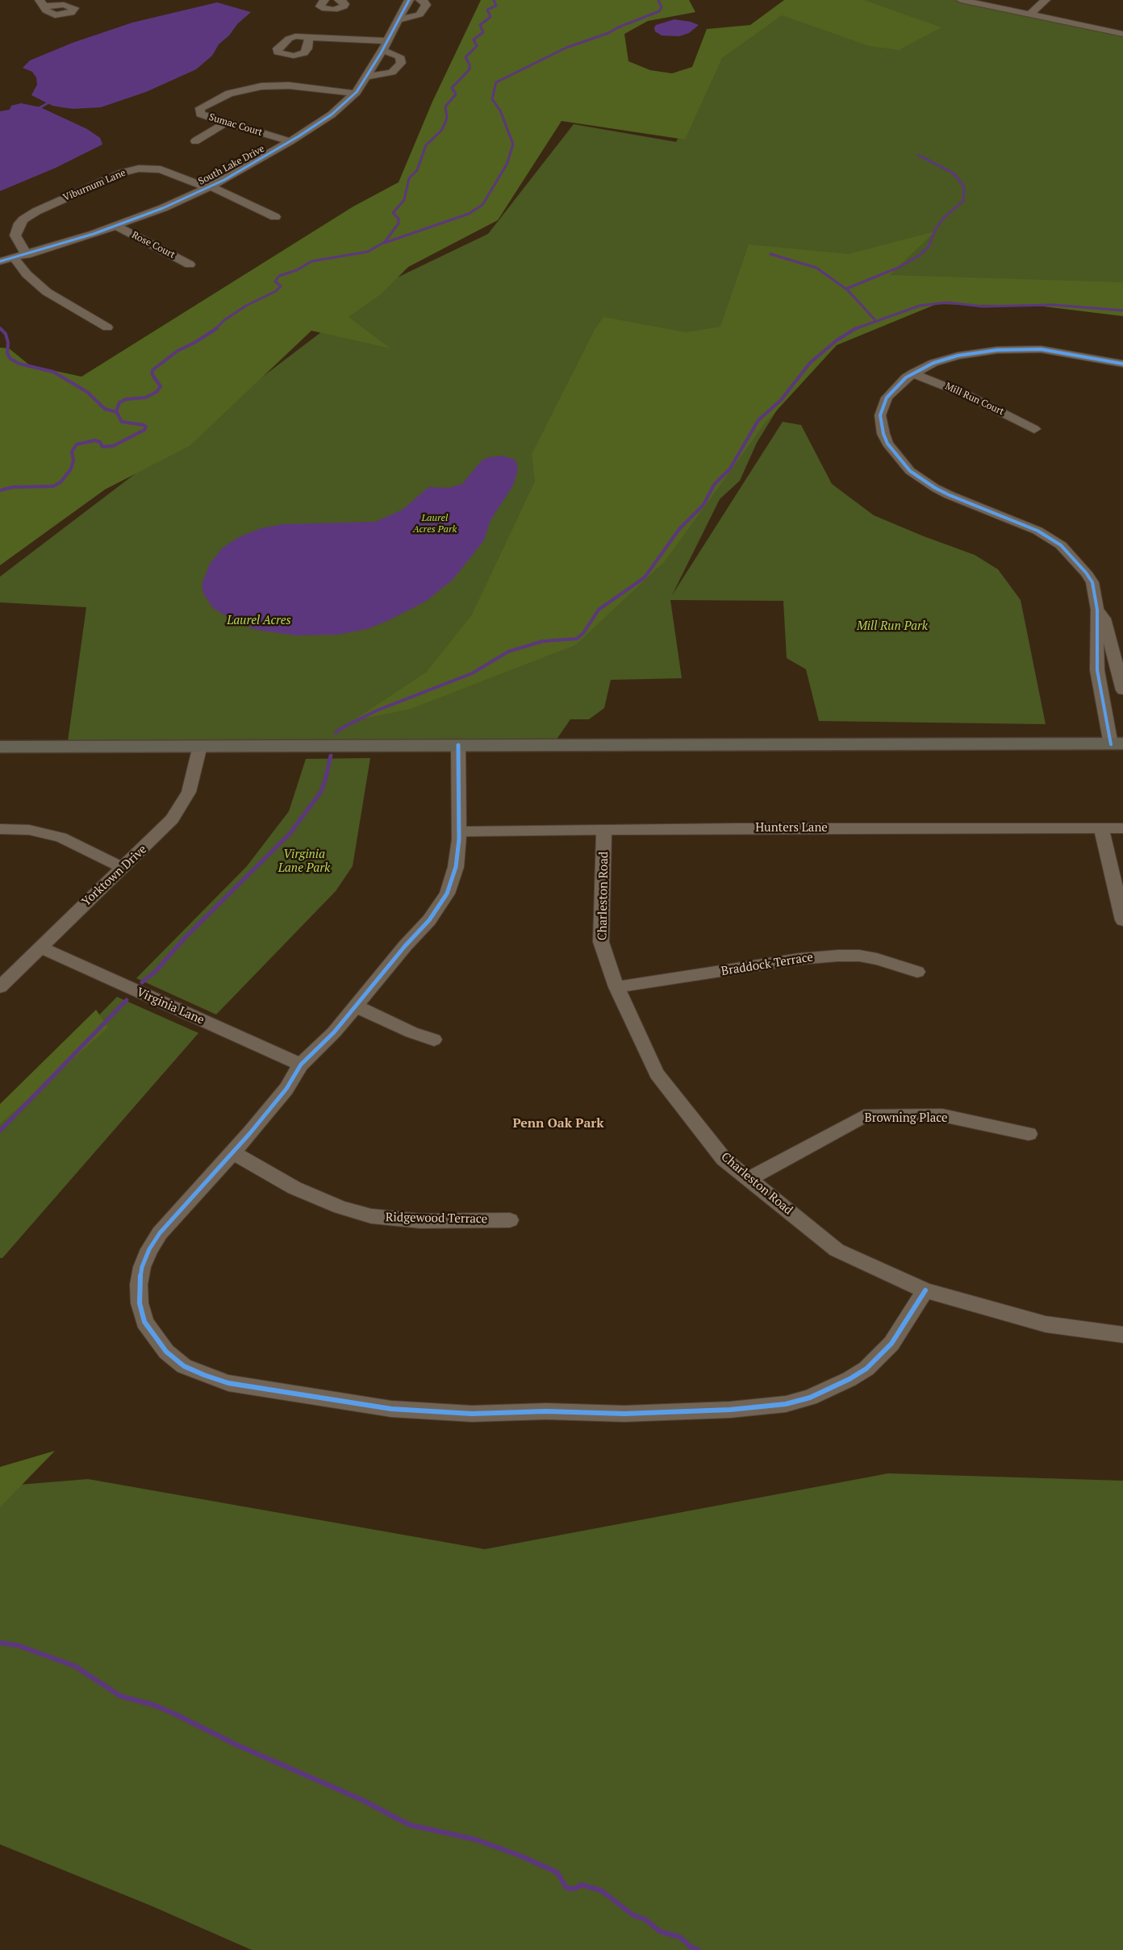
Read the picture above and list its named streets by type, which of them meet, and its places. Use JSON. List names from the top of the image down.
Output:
{
  "streets": {
    "street": [
      "Sumac Court",
      "South Lake Drive",
      "Viburnum Lane",
      "Rose Court",
      "Mill Run Court",
      "Hunters Lane",
      "Yorktown Drive",
      "Charleston Road",
      "Braddock Terrace",
      "Virginia Lane",
      "Browning Place",
      "Ridgewood Terrace"
    ]
  },
  "crossings": [
    ["Sumac Court", "South Lake Drive"],
    ["South Lake Drive", "Viburnum Lane"],
    ["South Lake Drive", "Rose Court"],
    ["Hunters Lane", "Charleston Road"],
    ["Yorktown Drive", "Virginia Lane"],
    ["Charleston Road", "Braddock Terrace"],
    ["Charleston Road", "Browning Place"]
  ],
  "districts": ["Penn Oak Park"],
  "parks": [
    "Laurel Acres Park",
    "Laurel Acres",
    "Mill Run Park",
    "Virginia Lane Park"
  ]
}
